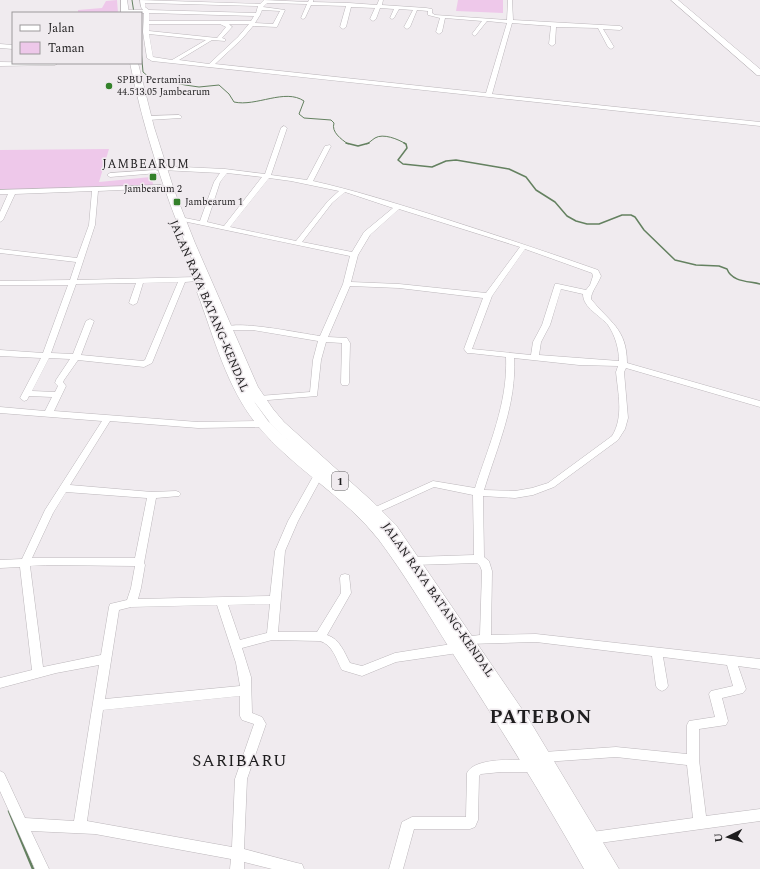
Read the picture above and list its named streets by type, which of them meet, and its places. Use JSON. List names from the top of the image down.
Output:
{
  "streets": {
    "highway": ["JALAN RAYA BATANG-KENDAL", "1"]
  },
  "districts": ["JAMBEARUM", "PATEBON", "SARIBARU"],
  "places": {
    "other": ["SPBU Pertamina 44.513.05 Jambearum"],
    "transit": ["Jambearum 2", "Jambearum 1"]
  },
  "legend": ["Jalan", "Taman"],
  "north": "left"
}
